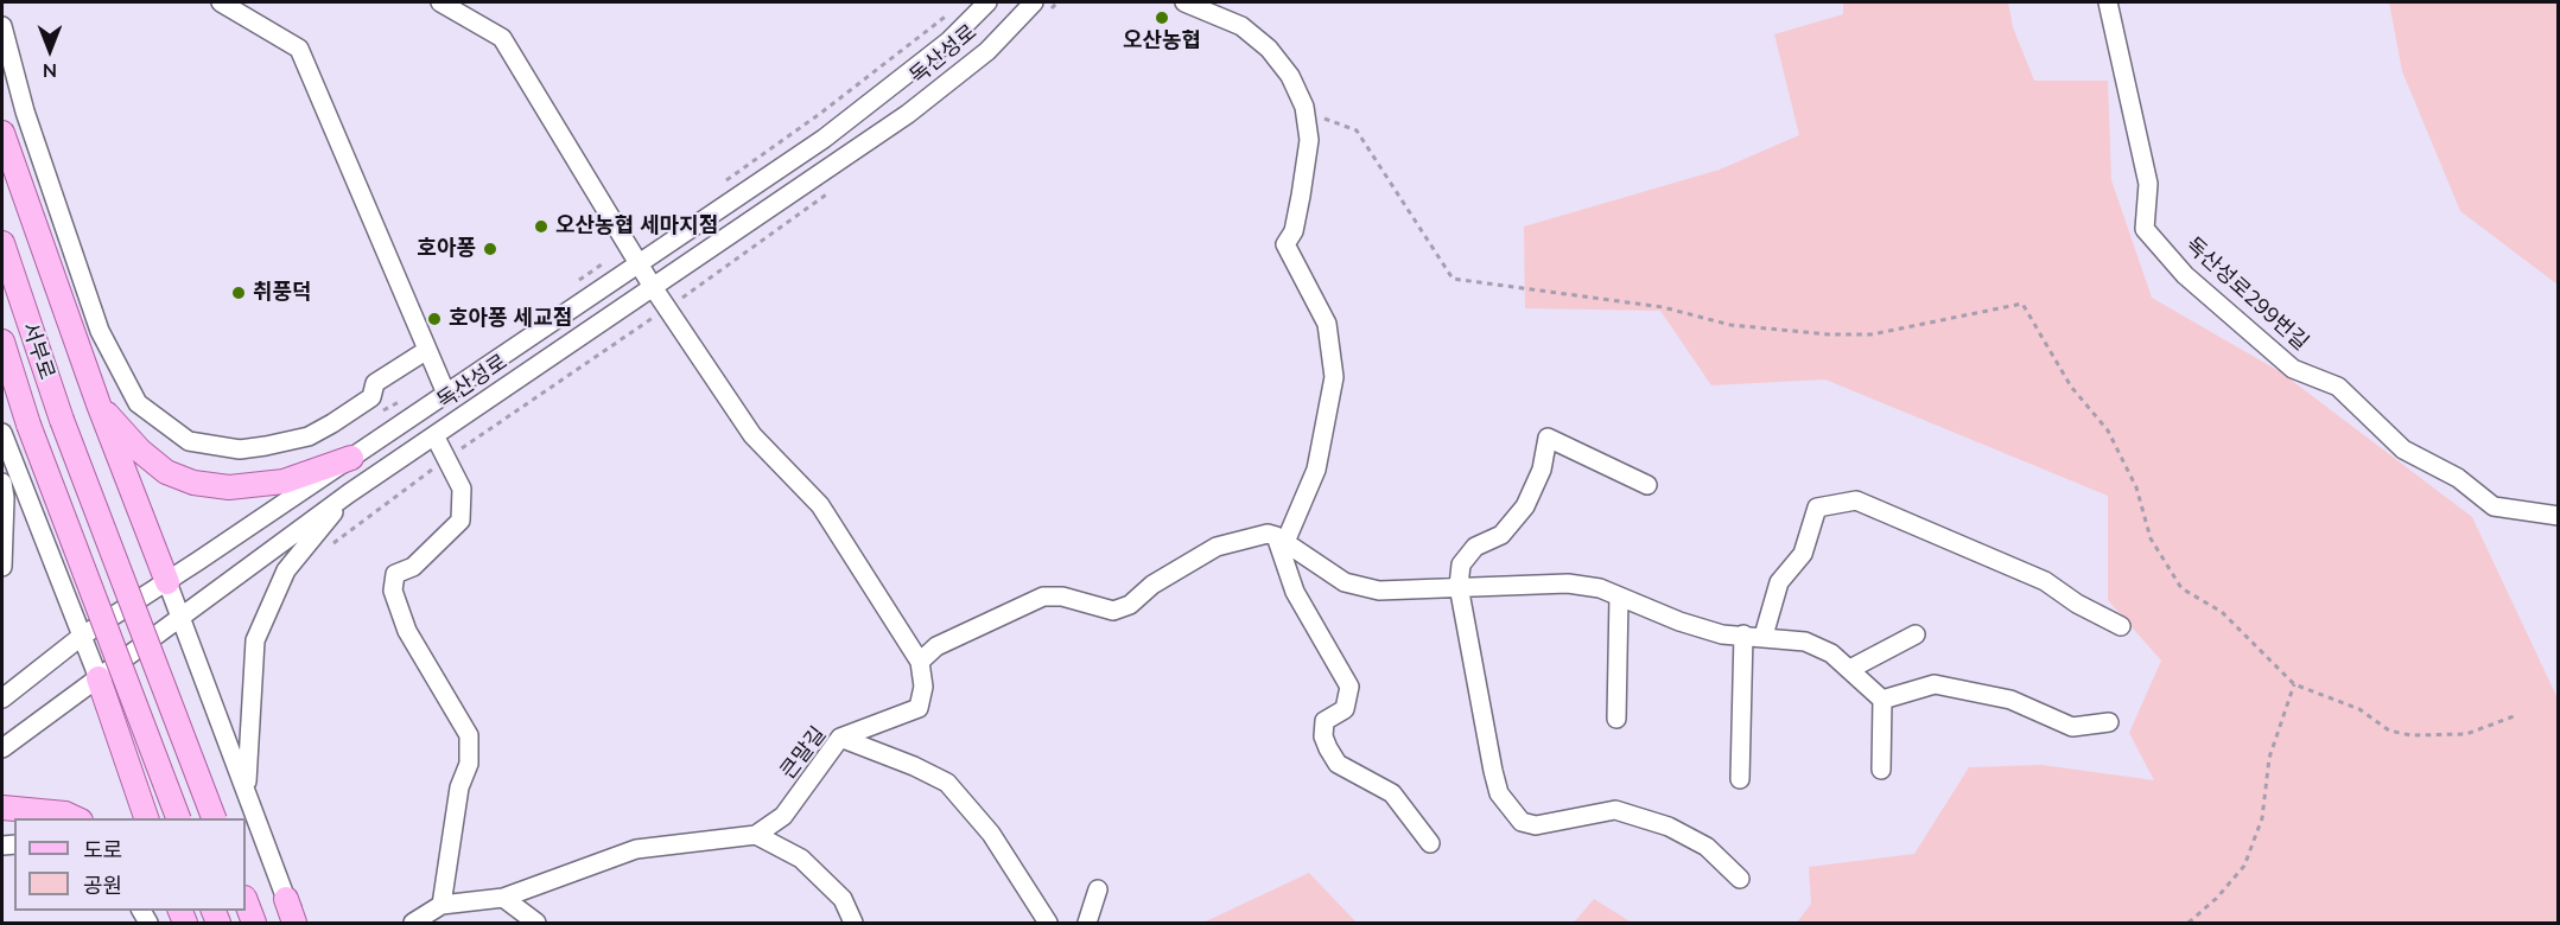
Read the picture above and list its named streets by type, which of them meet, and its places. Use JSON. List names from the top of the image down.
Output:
{
  "streets": {
    "main road": ["서부로"],
    "street": ["독산성로", "독산성로299번길", "큰말길"]
  },
  "places": [
    "오산농협",
    "오산농협 세마지점",
    "호아퐁",
    "취풍덕",
    "호아퐁 세교점"
  ],
  "legend": ["도로", "공원"],
  "north": "bottom"
}
